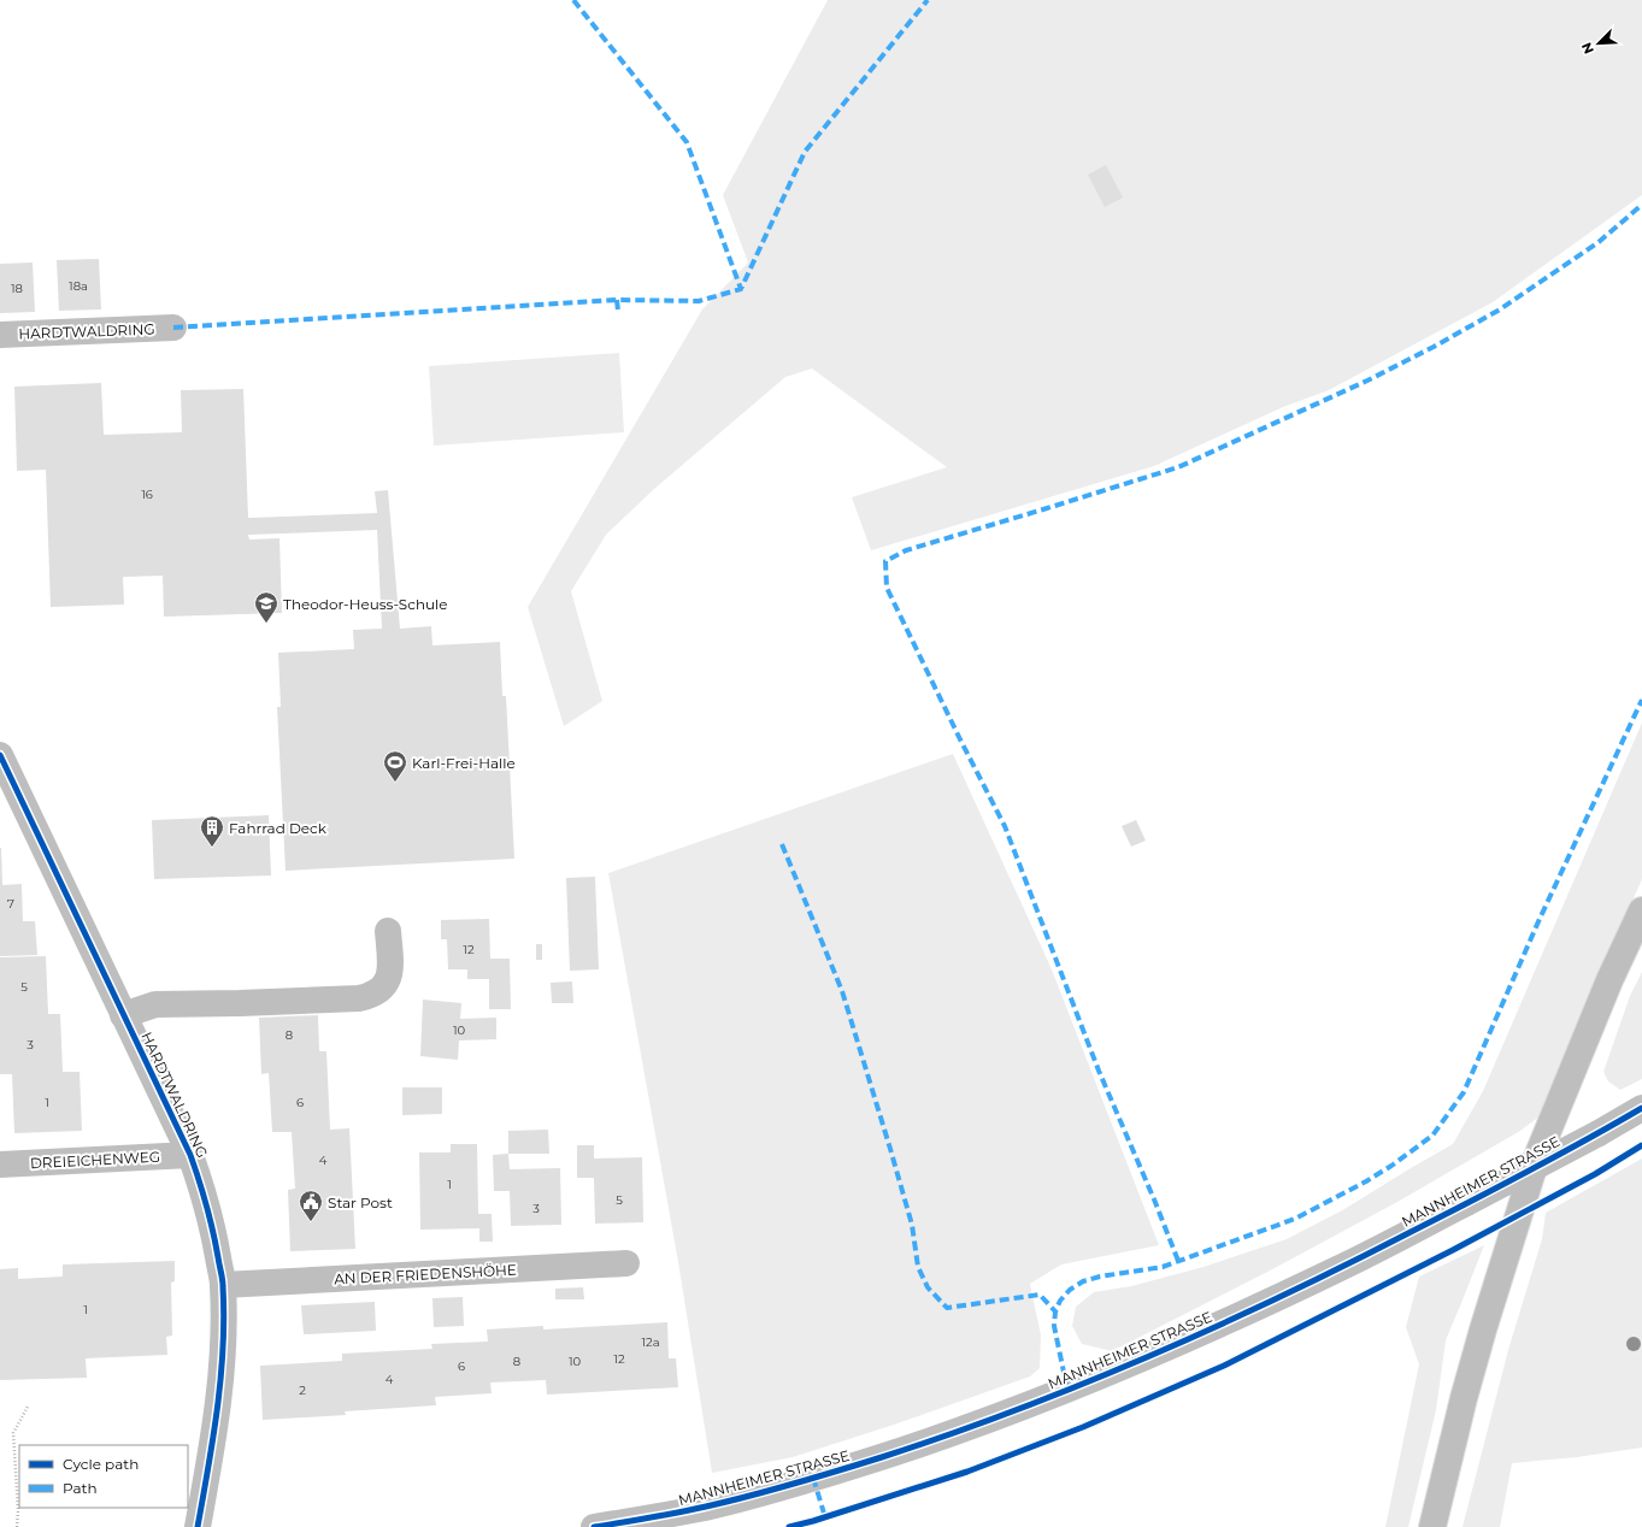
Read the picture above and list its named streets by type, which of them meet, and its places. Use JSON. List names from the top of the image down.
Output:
{
  "streets": {
    "street": [
      "HARDTWALDRING",
      "DREIEICHENWEG",
      "MANNHEIMER STRASSE",
      "AN DER FRIEDENSHÖHE"
    ]
  },
  "crossings": [
    ["HARDTWALDRING", "DREIEICHENWEG"],
    ["HARDTWALDRING", "AN DER FRIEDENSHÖHE"]
  ],
  "places": {
    "school or university": ["Theodor-Heuss-Schule"],
    "sports": ["Karl-Frei-Halle"],
    "building": ["Fahrrad Deck"],
    "public building": ["Star Post"]
  },
  "house_numbers": [
    "18a",
    "18",
    "16",
    "7",
    "12",
    "5",
    "10",
    "8",
    "3",
    "1",
    "6",
    "4",
    "1",
    "5",
    "3",
    "1",
    "12a",
    "12",
    "8",
    "10",
    "6",
    "4",
    "2"
  ],
  "legend": ["Cycle path", "Path"],
  "north": "bottom left"
}
